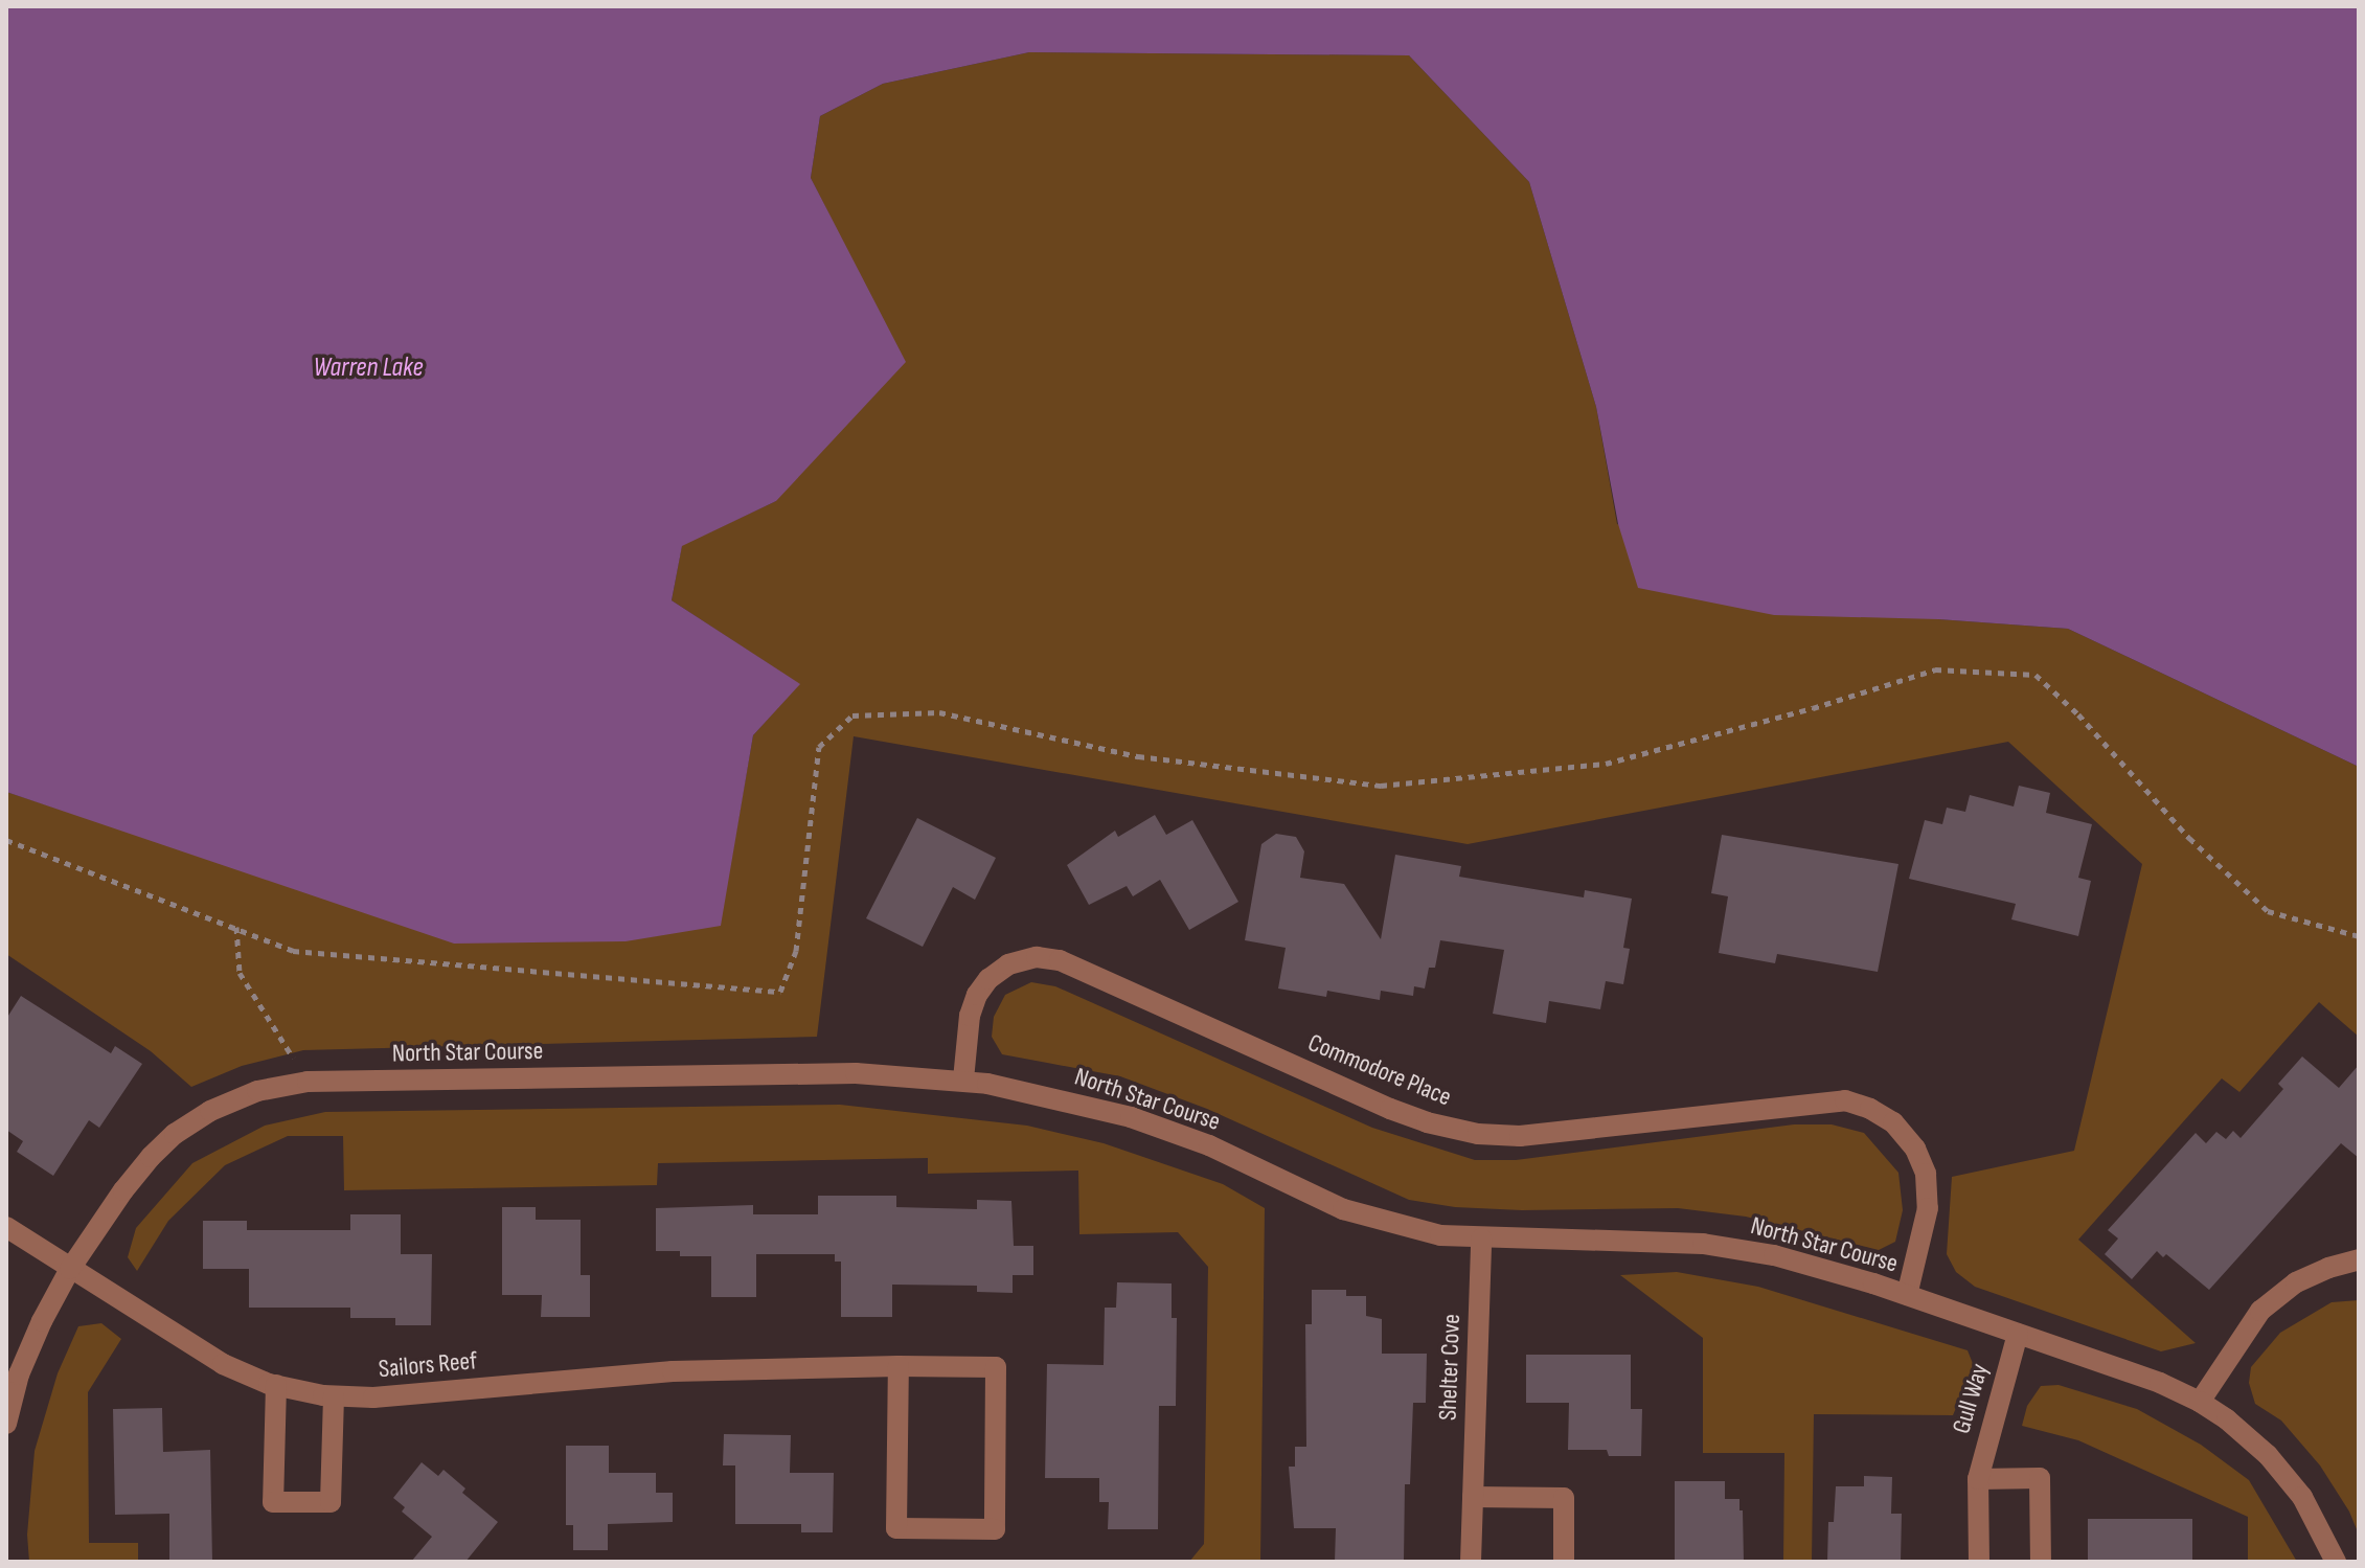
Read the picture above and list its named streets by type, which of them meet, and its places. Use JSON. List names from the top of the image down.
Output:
{
  "streets": {
    "street": [
      "North Star Course",
      "Commodore Place",
      "Sailors Reef",
      "Shelter Cove",
      "Gull Way"
    ]
  },
  "crossings": [
    ["North Star Course", "Commodore Place"],
    ["North Star Course", "Sailors Reef"],
    ["North Star Course", "Shelter Cove"],
    ["North Star Course", "Gull Way"]
  ],
  "water": ["Warren Lake"]
}
